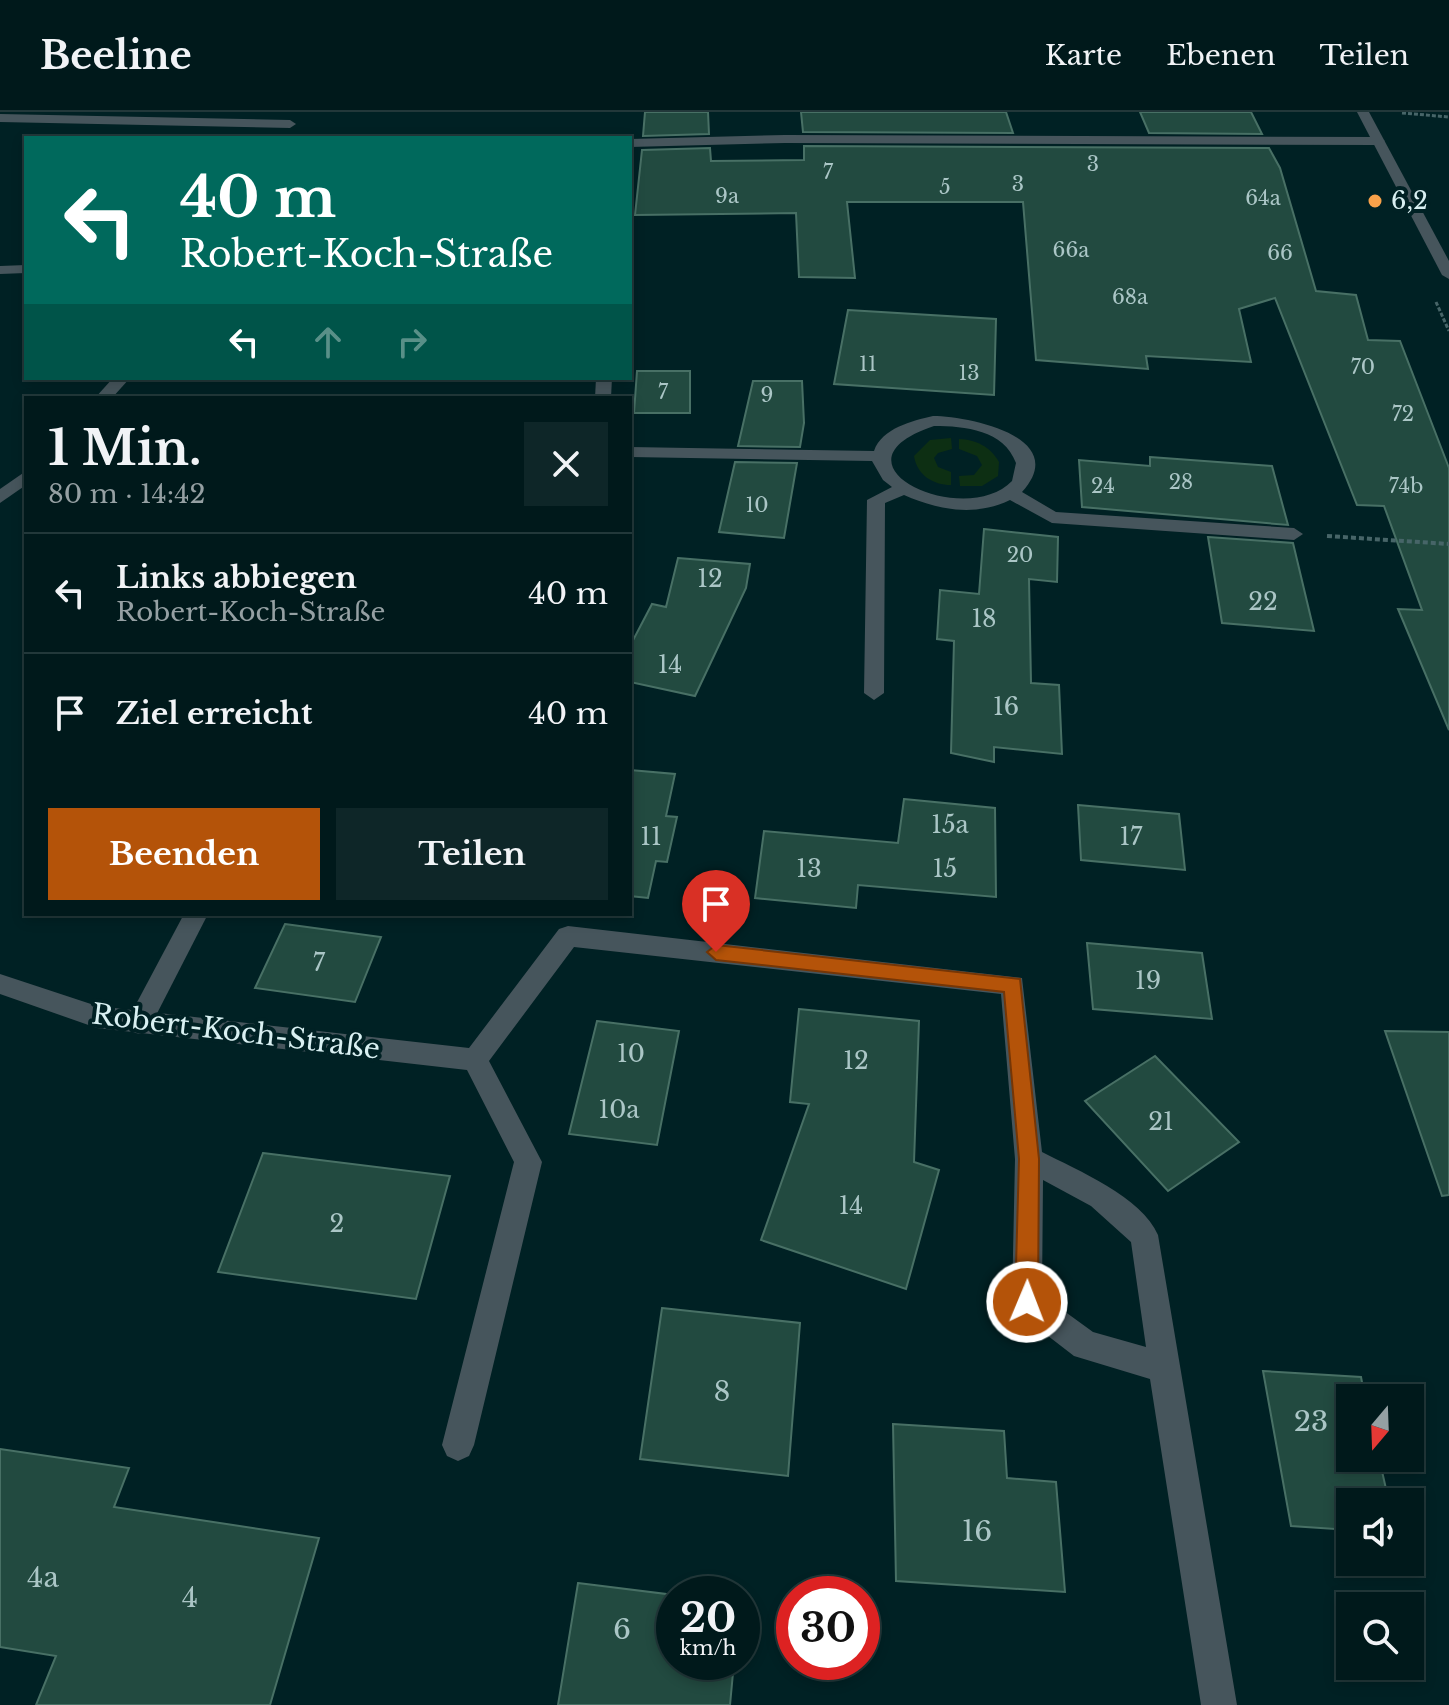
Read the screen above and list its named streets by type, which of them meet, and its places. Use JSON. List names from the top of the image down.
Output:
{
  "streets": {
    "street": ["Robert-Koch-Straße"]
  },
  "places": ["6,2"],
  "house_numbers": [
    "3",
    "7",
    "3",
    "5",
    "9a",
    "64a",
    "66a",
    "66",
    "68a",
    "11",
    "70",
    "13",
    "7",
    "9",
    "72",
    "28",
    "24",
    "74b",
    "10",
    "20",
    "12",
    "22",
    "18",
    "14",
    "16",
    "15a",
    "11",
    "17",
    "13",
    "15",
    "7",
    "19",
    "10",
    "12",
    "10a",
    "21",
    "14",
    "2",
    "8",
    "23",
    "16",
    "4a",
    "4",
    "6"
  ],
  "north": "bottom",
  "page": {
    "header": "Beeline",
    "nav": ["Karte", "Ebenen", "Teilen"],
    "turn": ["40 m", "Robert-Koch-Straße"],
    "heading": ["1 Min.", "80 m · 14:42"],
    "list": [
      {
        "name": "Links abbiegen",
        "note": "Robert-Koch-Straße",
        "value": "40 m"
      },
      {
        "name": "Ziel erreicht",
        "value": "40 m"
      }
    ],
    "buttons": ["Beenden", "Teilen"],
    "speed": "20 km/h",
    "limit": "30"
  }
}
